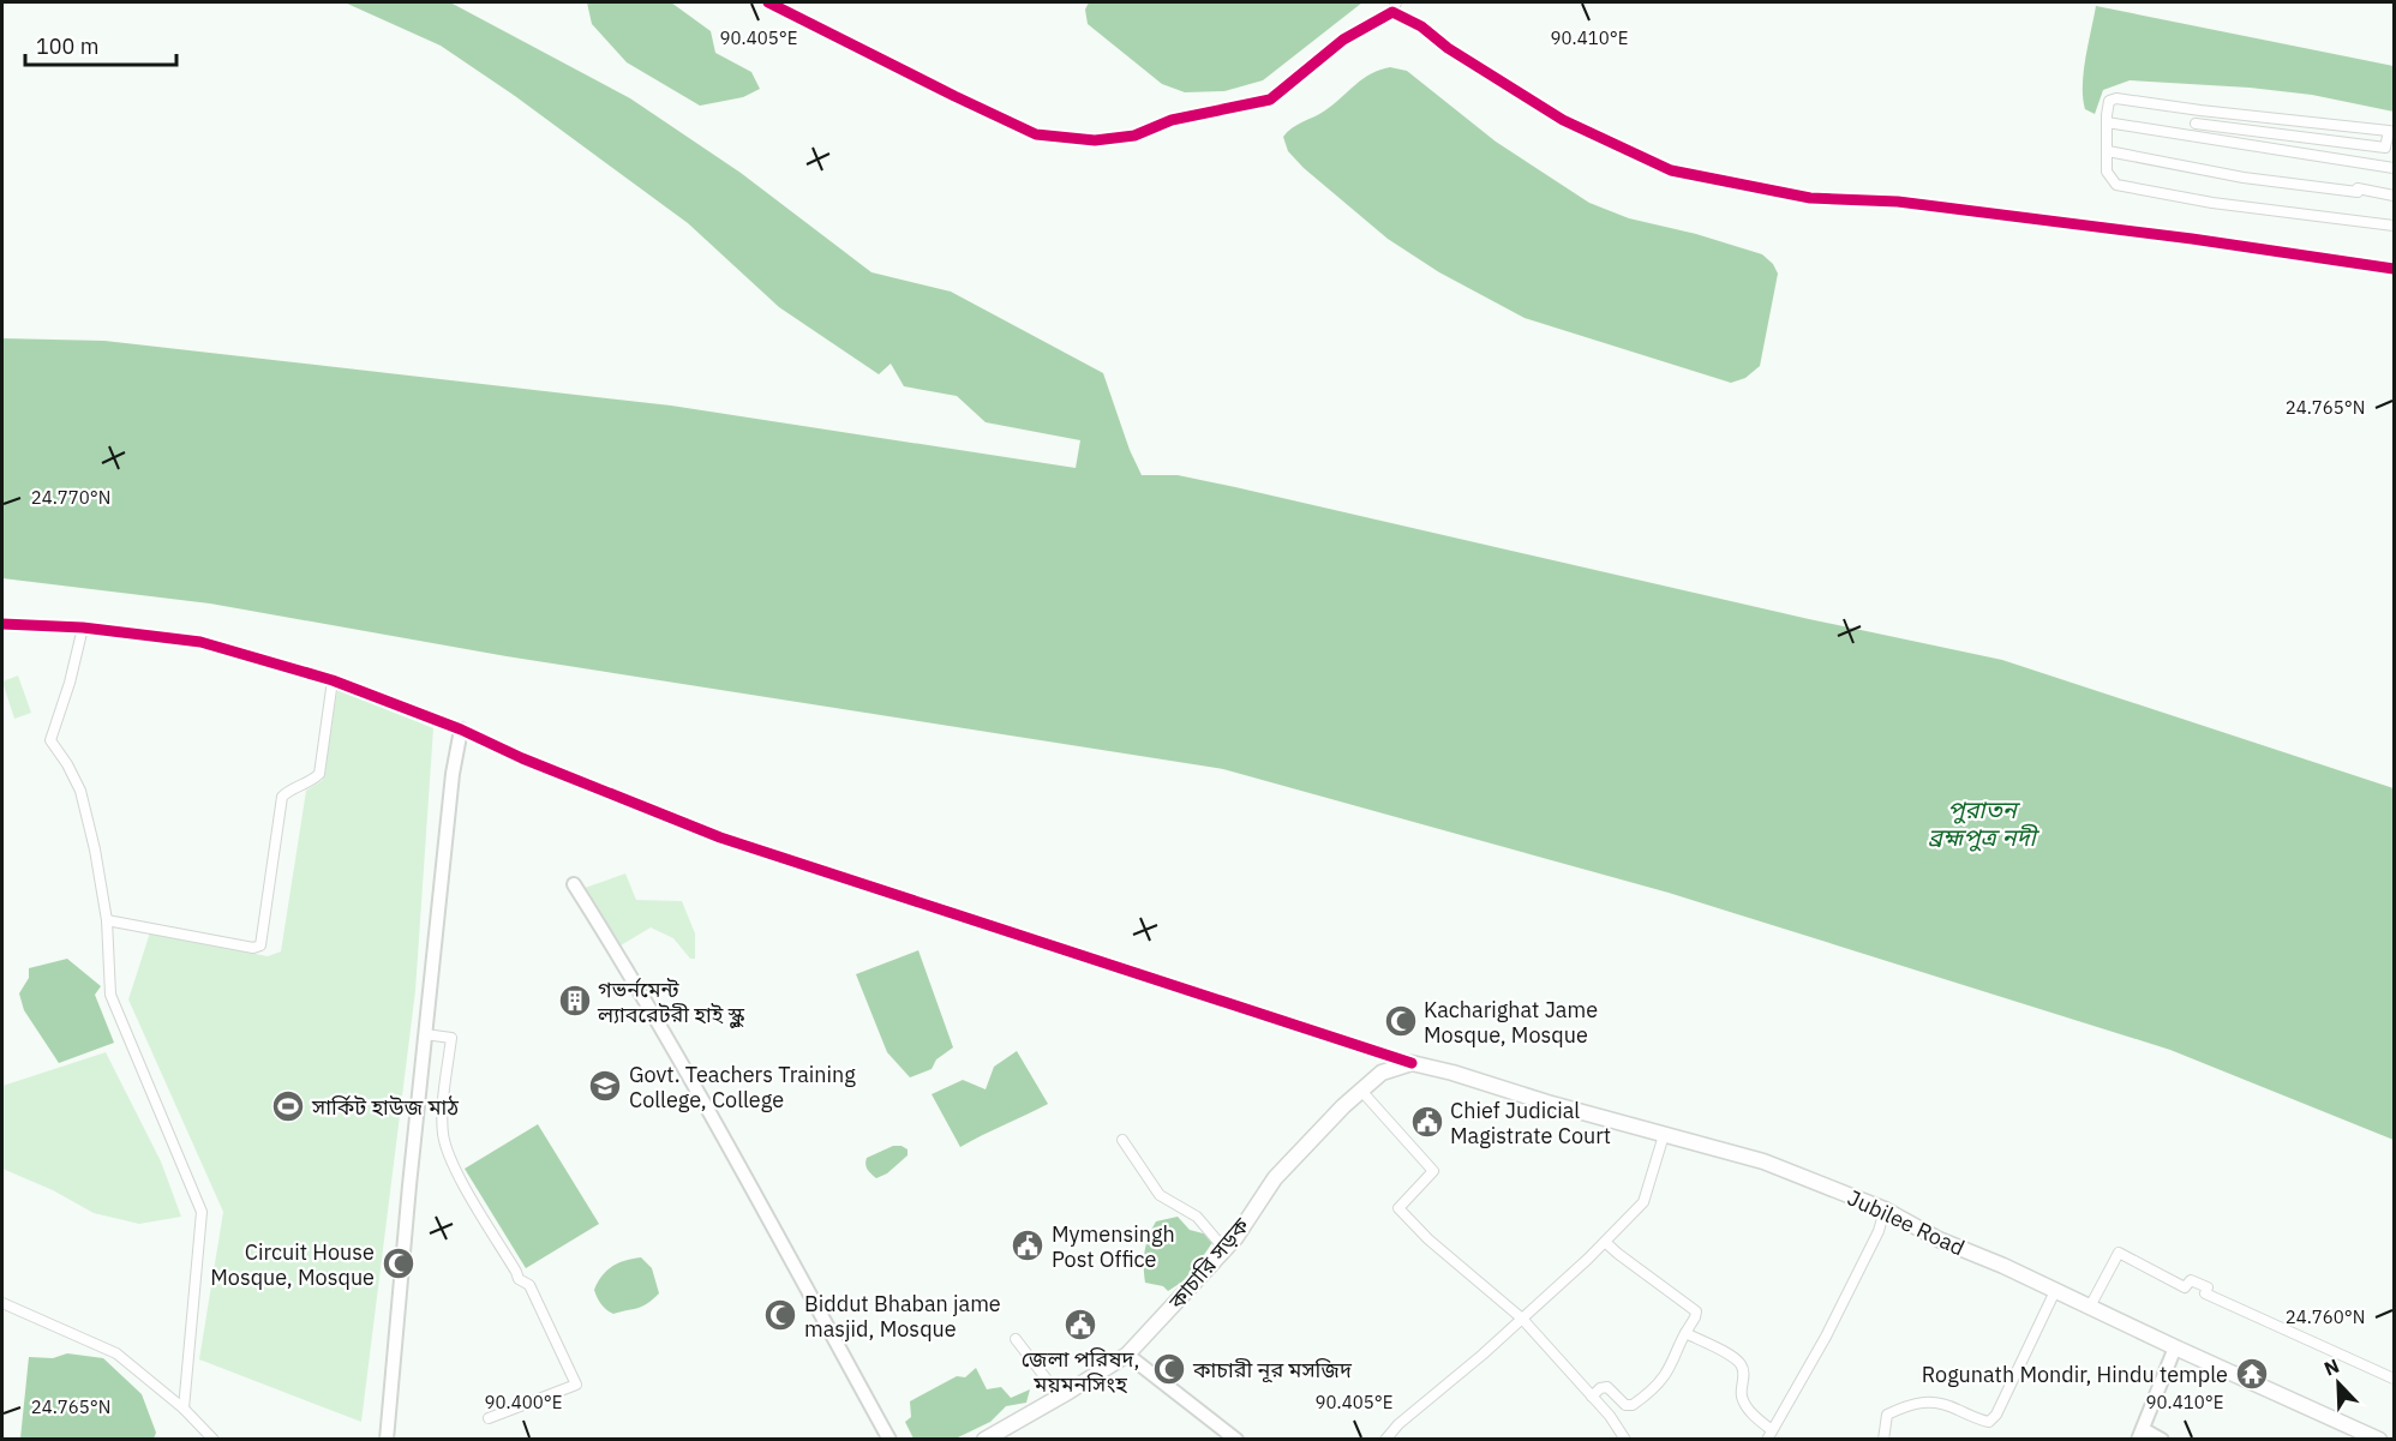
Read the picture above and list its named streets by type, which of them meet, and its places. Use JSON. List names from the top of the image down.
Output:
{
  "streets": {
    "main road": ["Jubilee Road", "কাচারি সড়ক"]
  },
  "crossings": [
    ["Jubilee Road", "কাচারি সড়ক"]
  ],
  "water": ["পুরাতন ব্রহ্মপুত্র নদী"],
  "places": {
    "building": ["গভর্নমেন্ট ল্যাবরেটরী হাই স্কুল"],
    "mosque": [
      "Kacharighat Jame Mosque, Mosque",
      "Circuit House Mosque, Mosque",
      "Biddut Bhaban jame masjid, Mosque",
      "কাচারী নূর মসজিদ"
    ],
    "school or university": ["Govt. Teachers Training College, College"],
    "sports": ["সার্কিট হাউজ মাঠ"],
    "public building": ["Chief Judicial Magistrate Court", "Mymensingh Post Office", "জেলা পরিষদ, ময়মনসিংহ"],
    "temple": ["Rogunath Mondir, Hindu temple"]
  },
  "scale_bar": "100 m",
  "north": "top left",
  "coordinates": [
    "90.405°E",
    "90.410°E",
    "24.765°N",
    "24.770°N",
    "24.760°N",
    "90.400°E"
  ]
}
